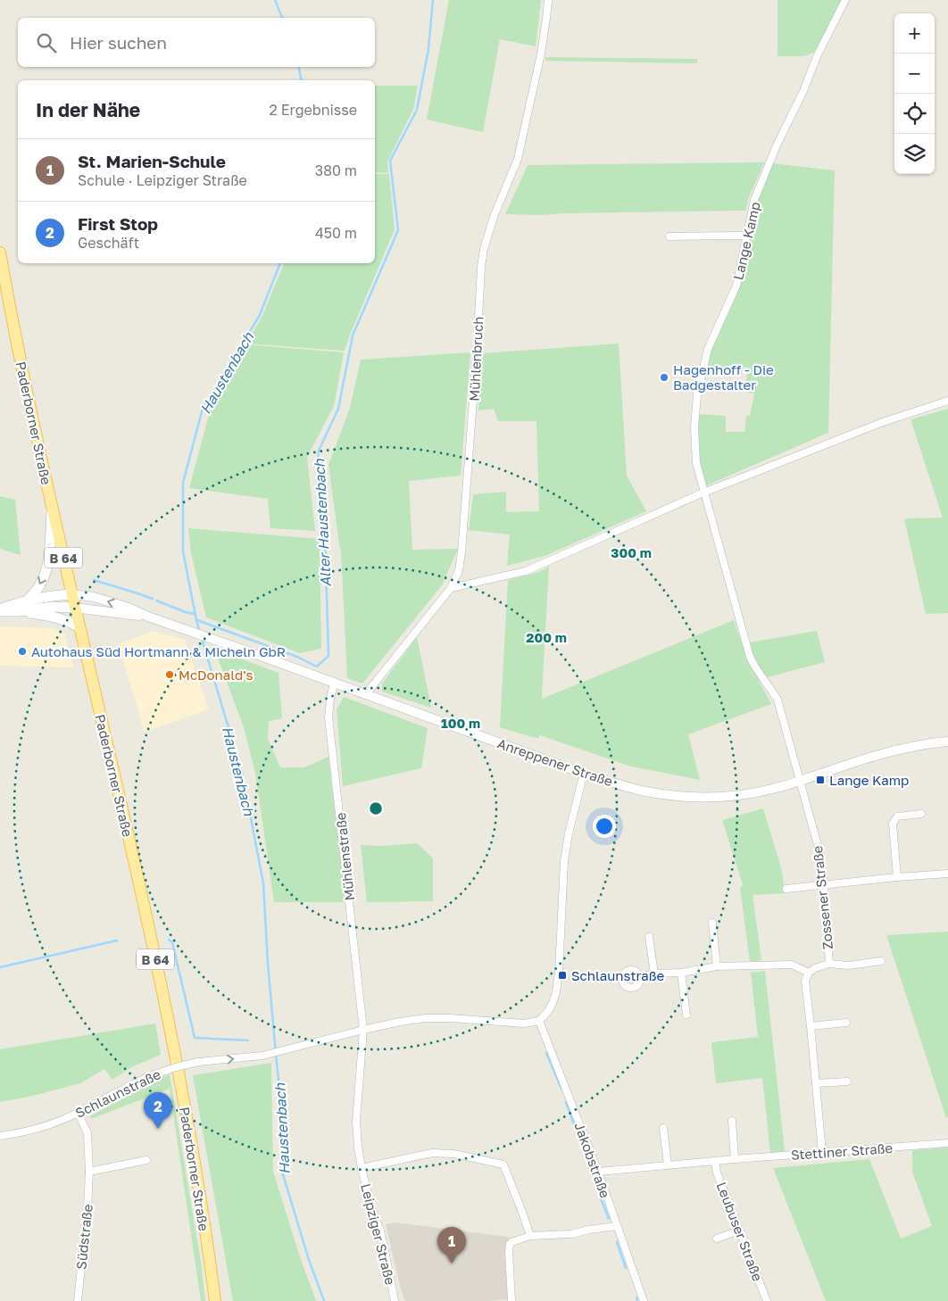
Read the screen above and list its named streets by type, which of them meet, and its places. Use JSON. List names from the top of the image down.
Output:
{
  "streets": {
    "main road": ["Paderborner Straße", "B 64"],
    "street": [
      "Lange Kamp",
      "Mühlenbruch",
      "Anreppener Straße",
      "Mühlenstraße",
      "Zossener Straße",
      "Schlaunstraße",
      "Stettiner Straße",
      "Jakobstraße",
      "Leubuser Straße",
      "Leipziger Straße",
      "Südstraße"
    ]
  },
  "crossings": [
    ["Lange Kamp", "Anreppener Straße"],
    ["Lange Kamp", "Zossener Straße"],
    ["Mühlenbruch", "Anreppener Straße"],
    ["Paderborner Straße", "Anreppener Straße"],
    ["Anreppener Straße", "Mühlenstraße"],
    ["Anreppener Straße", "Zossener Straße"],
    ["Mühlenstraße", "Schlaunstraße"],
    ["Mühlenstraße", "Leipziger Straße"],
    ["Schlaunstraße", "Jakobstraße"],
    ["Schlaunstraße", "Leipziger Straße"],
    ["Schlaunstraße", "Südstraße"],
    ["Stettiner Straße", "Jakobstraße"],
    ["Stettiner Straße", "Leubuser Straße"]
  ],
  "one_way": ["Schlaunstraße"],
  "water": ["Haustenbach", "Alter Haustenbach"],
  "places": {
    "other": ["Hagenhoff - Die Badgestalter", "Autohaus Süd Hortmann & Micheln GbR", "McDonald's"],
    "transit": ["Lange Kamp", "Schlaunstraße"]
  },
  "page": {
    "map_buttons": ["+", "−"],
    "search": "Hier suchen",
    "heading": ["In der Nähe", "2 Ergebnisse"],
    "list": [
      {
        "mark": "1",
        "name": "St. Marien-Schule",
        "note": "Schule · Leipziger Straße",
        "value": "380 m"
      },
      {
        "mark": "2",
        "name": "First Stop",
        "note": "Geschäft",
        "value": "450 m"
      }
    ],
    "pins": ["2", "1"]
  },
  "rings": ["300 m", "200 m", "100 m"]
}
